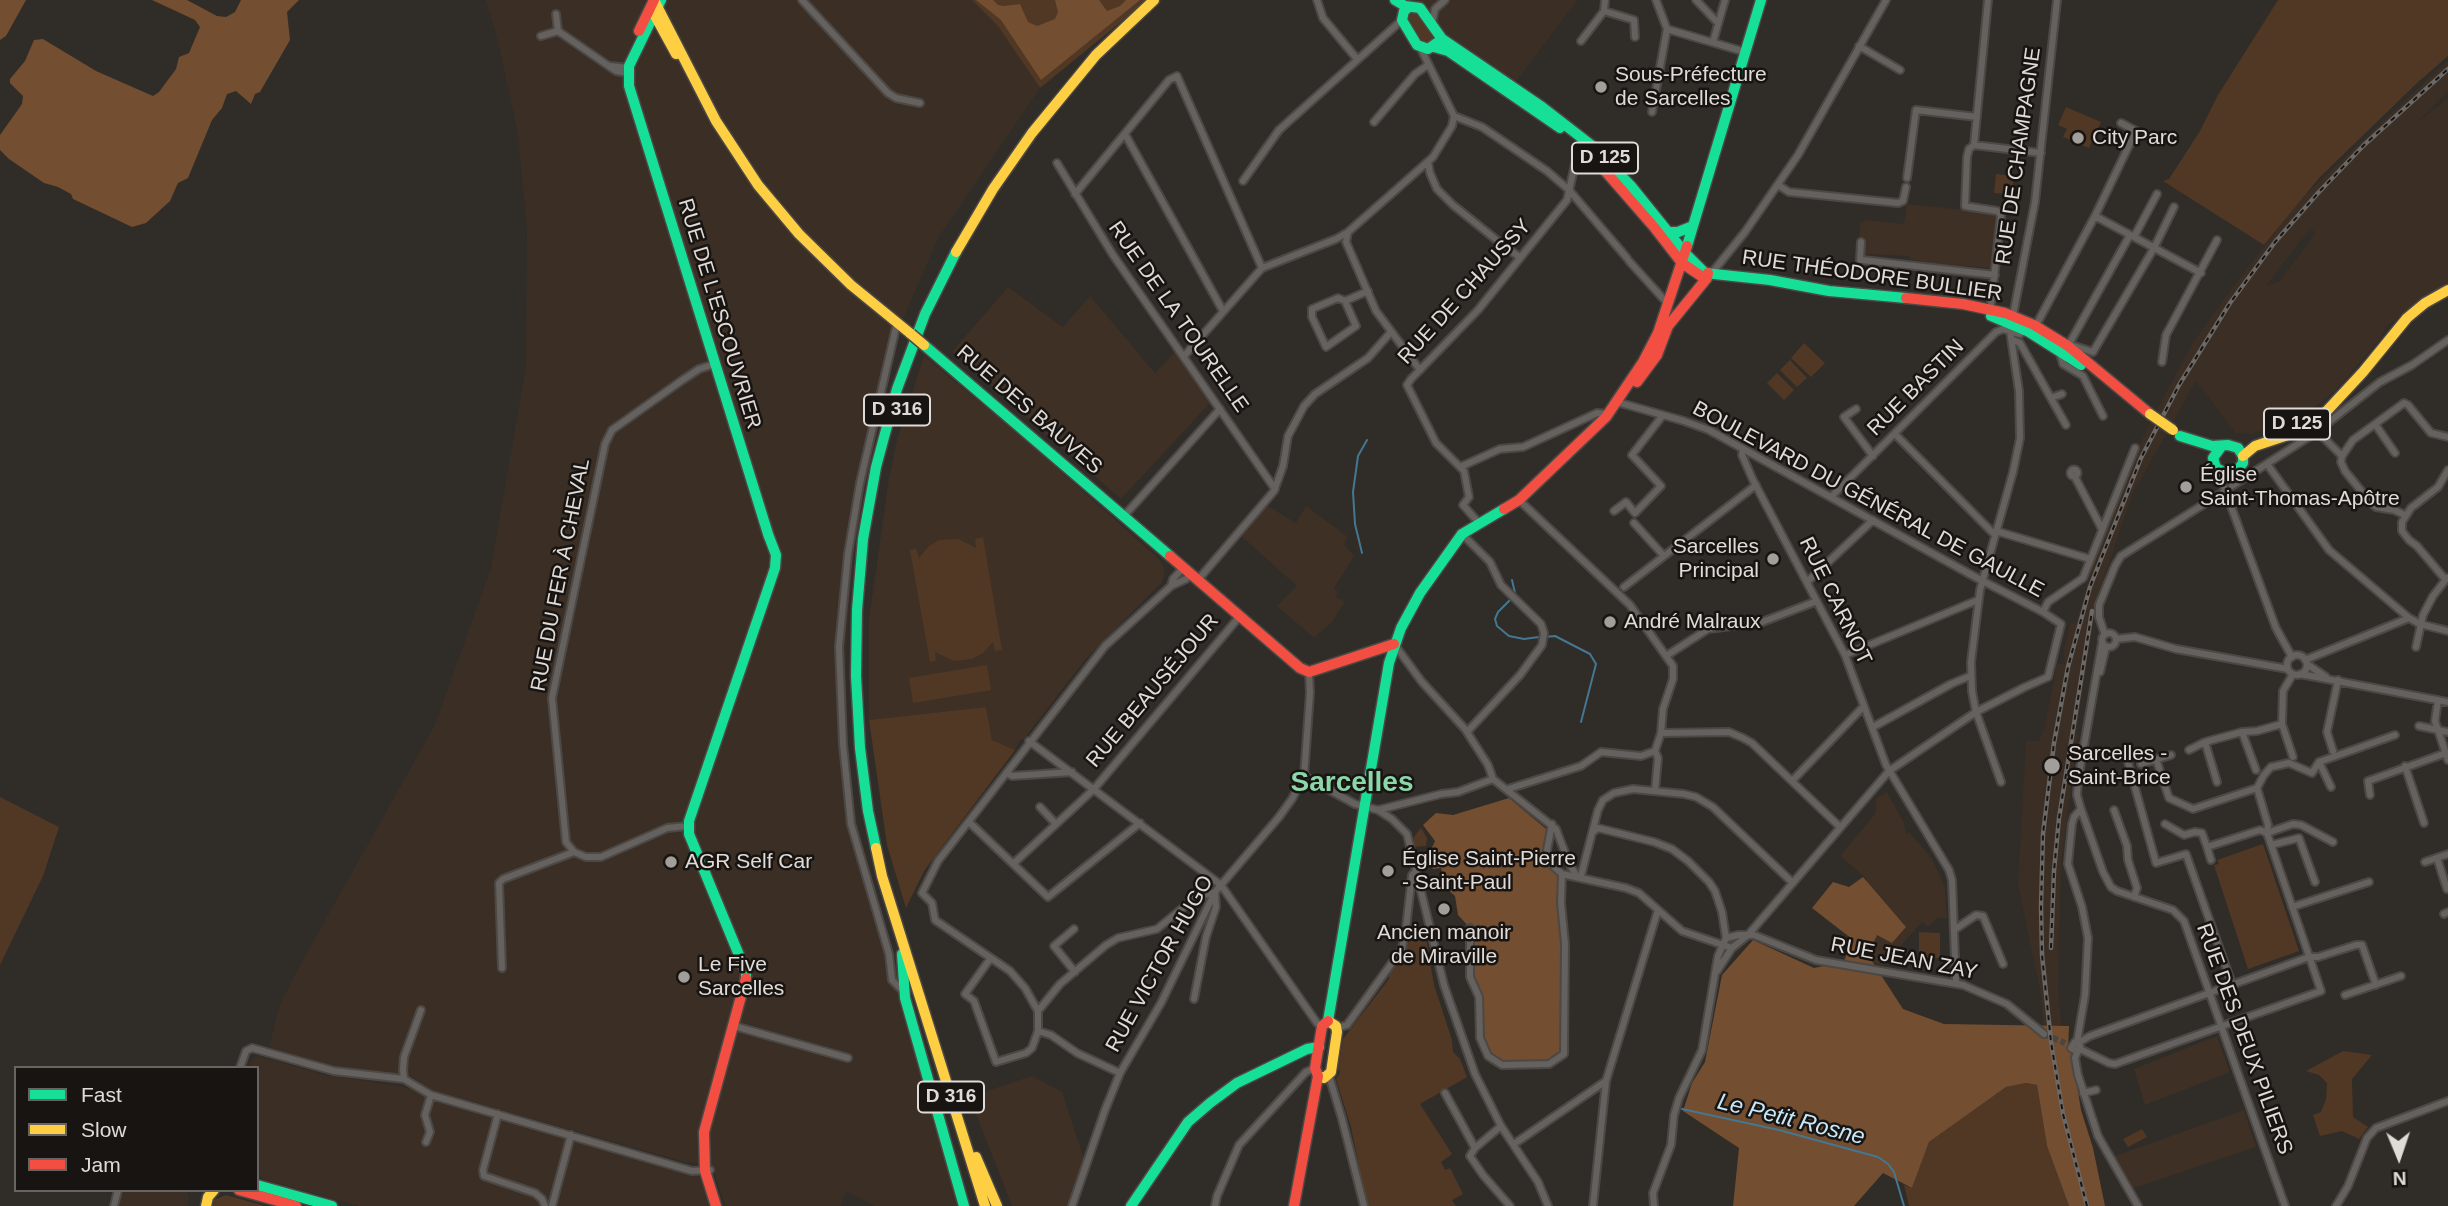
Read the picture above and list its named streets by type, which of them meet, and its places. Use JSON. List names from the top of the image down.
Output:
{
  "streets": {
    "main road": [
      "D 125",
      "RUE THÉODORE BULLIER",
      "RUE DE L'ESCOUVRIER",
      "D 316",
      "RUE DES BAUVES"
    ],
    "street": [
      "RUE DE CHAMPAGNE",
      "RUE DE CHAUSSY",
      "RUE DE LA TOURELLE",
      "RUE BASTIN",
      "BOULEVARD DU GÉNÉRAL DE GAULLE",
      "RUE DU FER À CHEVAL",
      "RUE CARNOT",
      "RUE BEAUSÉJOUR",
      "RUE JEAN ZAY",
      "RUE VICTOR HUGO",
      "RUE DES DEUX PILIERS"
    ]
  },
  "crossings": [
    ["RUE DE CHAMPAGNE", "RUE THÉODORE BULLIER"],
    ["RUE DE CHAMPAGNE", "RUE BASTIN"],
    ["D 125", "RUE THÉODORE BULLIER"],
    ["D 125", "RUE DE CHAUSSY"],
    ["RUE THÉODORE BULLIER", "RUE BASTIN"],
    ["RUE DE L'ESCOUVRIER", "RUE DU FER À CHEVAL"],
    ["RUE BASTIN", "BOULEVARD DU GÉNÉRAL DE GAULLE"],
    ["RUE DES BAUVES", "RUE BEAUSÉJOUR"],
    ["RUE DES BAUVES", "RUE VICTOR HUGO"],
    ["BOULEVARD DU GÉNÉRAL DE GAULLE", "RUE CARNOT"],
    ["RUE CARNOT", "RUE JEAN ZAY"]
  ],
  "districts": ["Sarcelles"],
  "water": ["Le Petit Rosne"],
  "places": [
    "Sous-Préfecture de Sarcelles",
    "City Parc",
    "Église Saint-Thomas-Apôtre",
    "Sarcelles Principal",
    "André Malraux",
    "Sarcelles - Saint-Brice",
    "AGR Self Car",
    "Église Saint-Pierre - Saint-Paul",
    "Ancien manoir de Miraville",
    "Le Five Sarcelles"
  ],
  "legend": ["Fast", "Slow", "Jam"],
  "north": "bottom"
}
